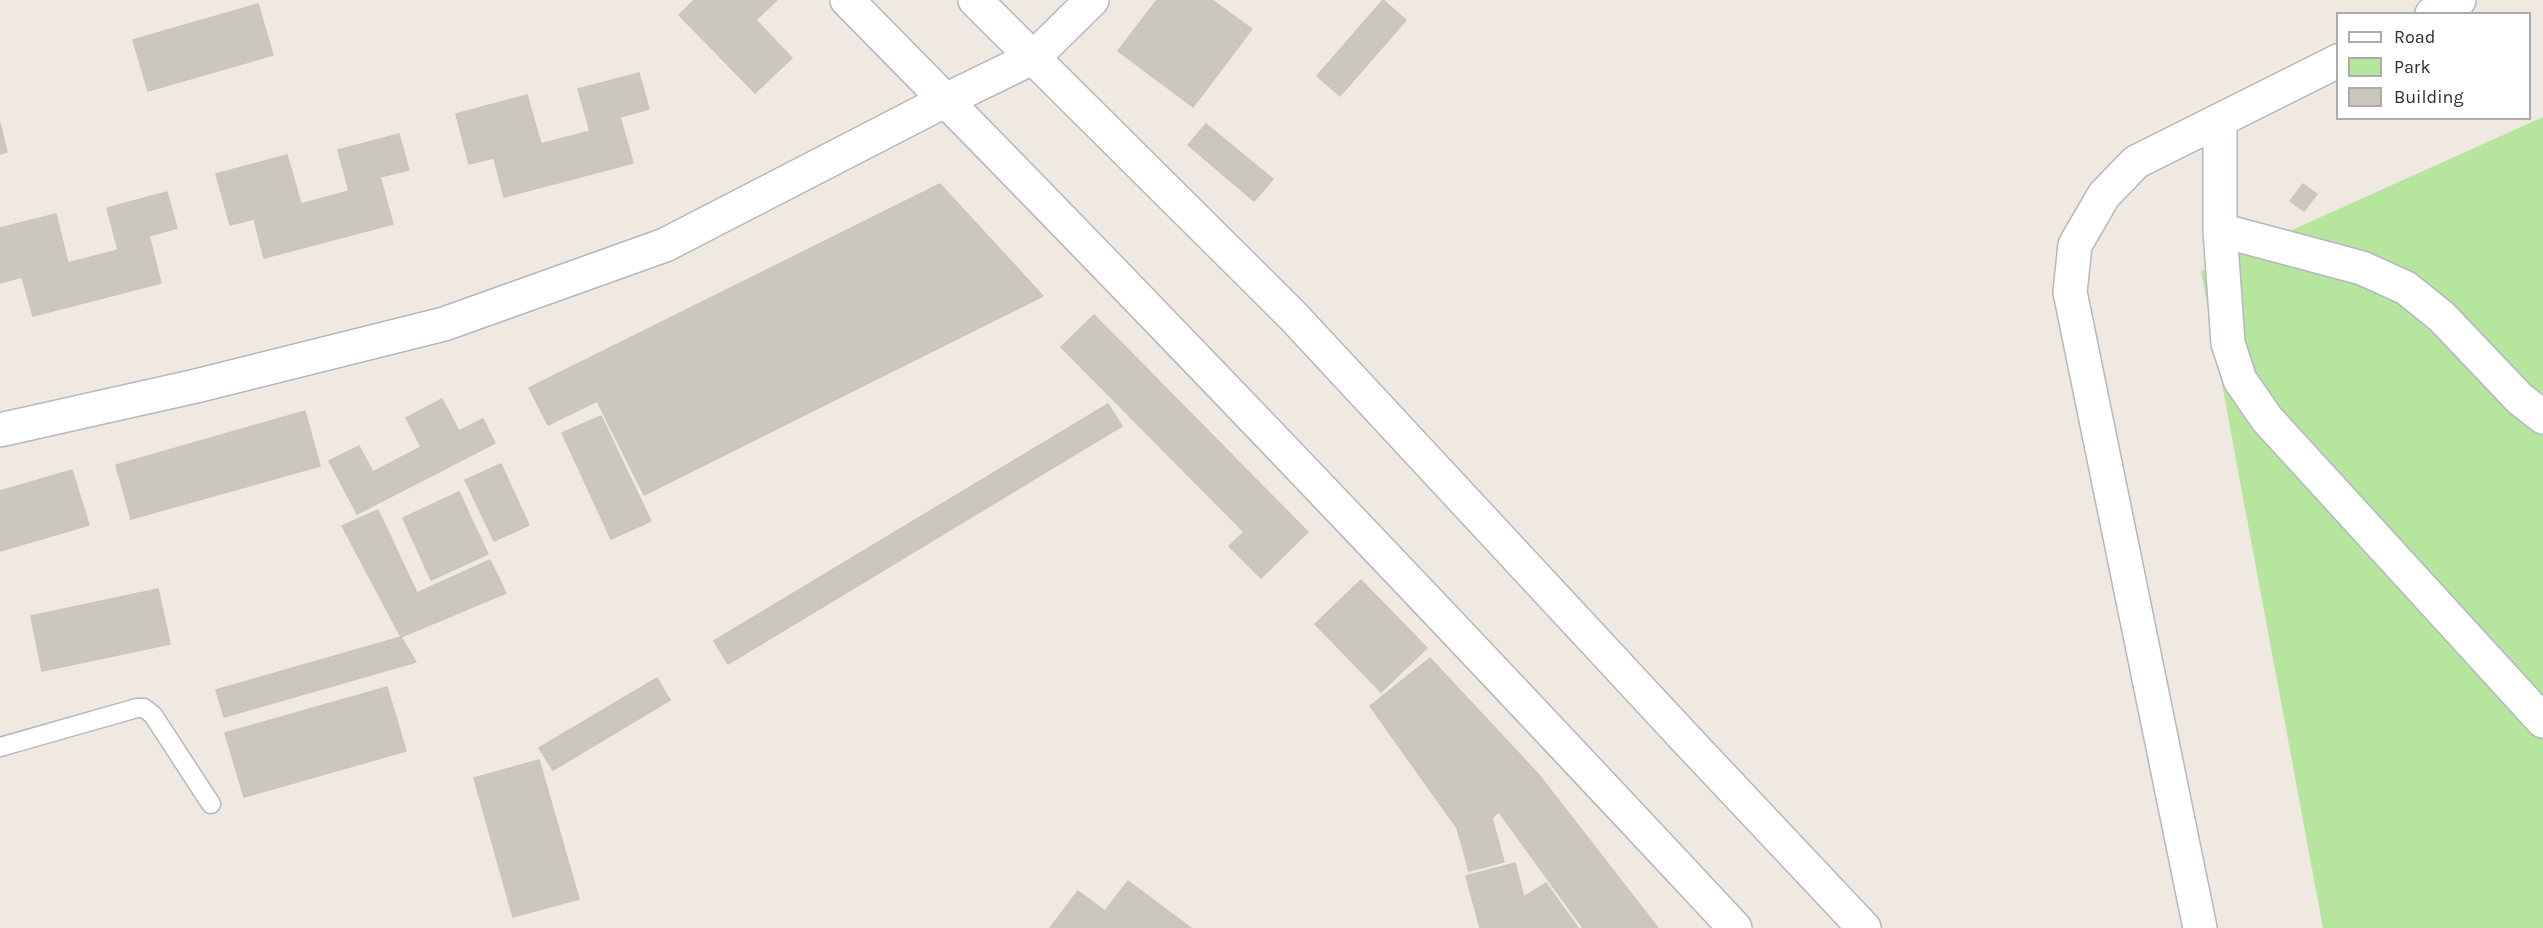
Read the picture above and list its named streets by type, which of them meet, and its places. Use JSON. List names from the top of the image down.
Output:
{
  "legend": ["Road", "Park", "Building"]
}
